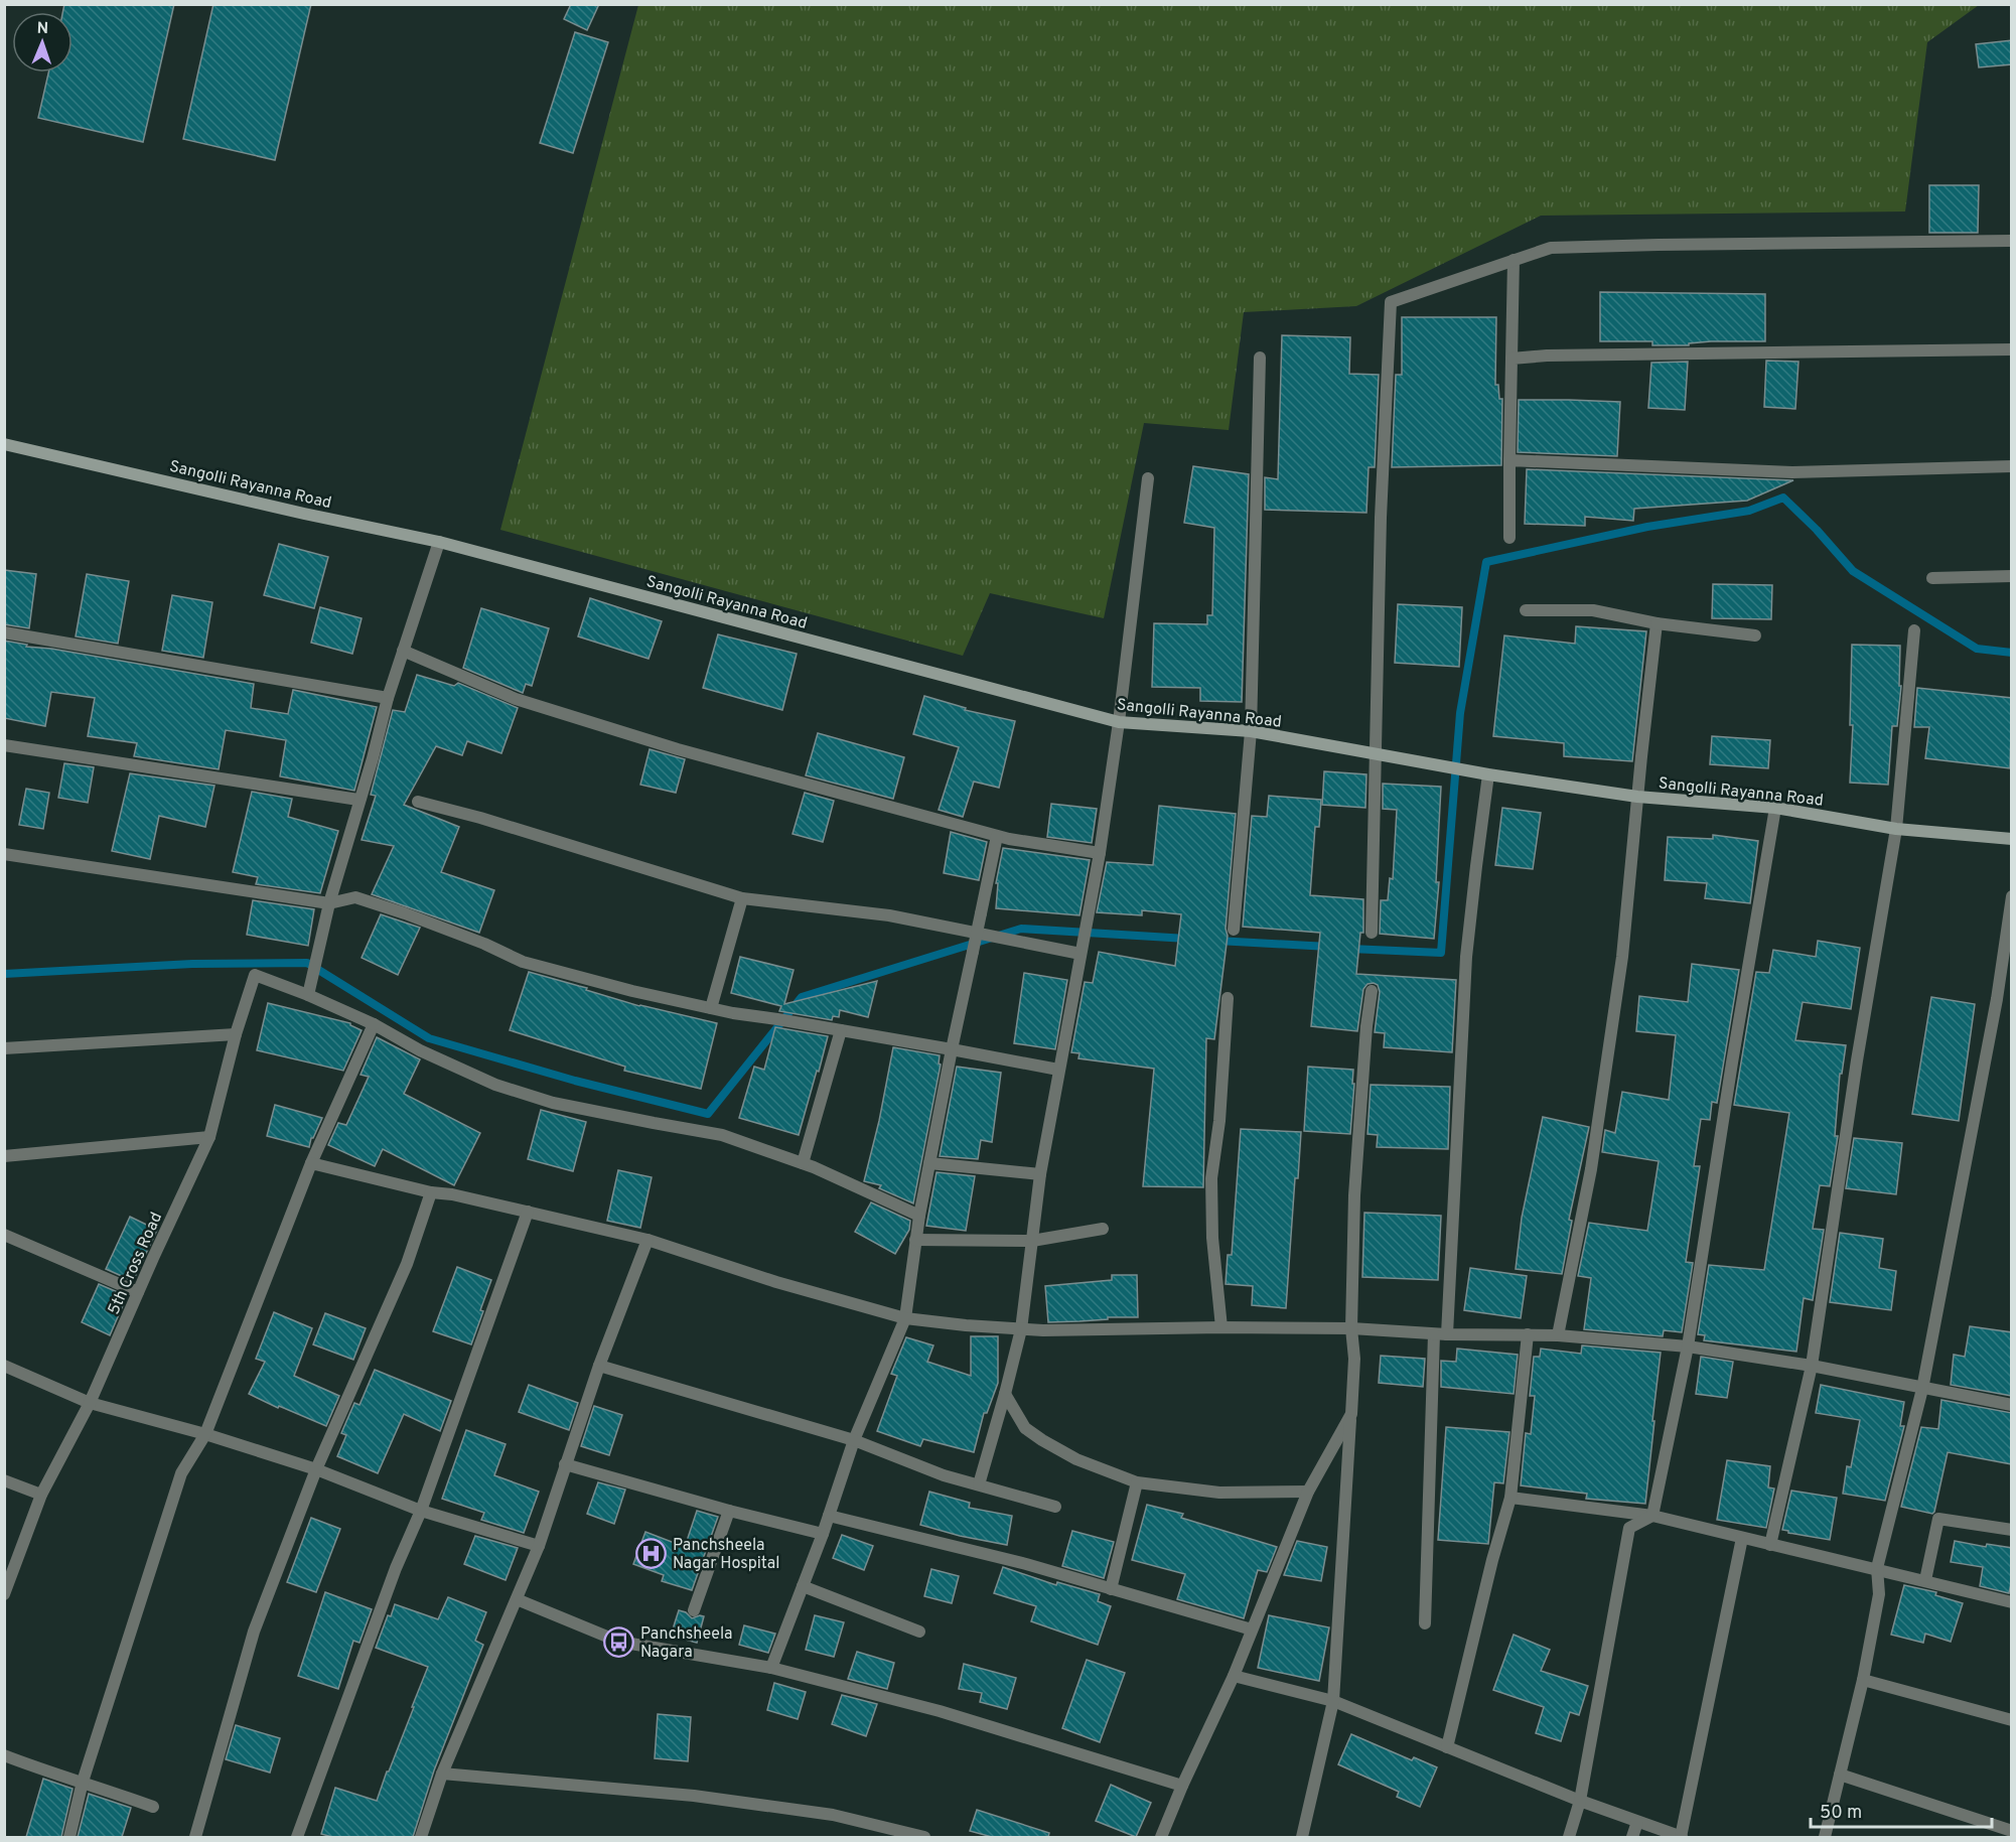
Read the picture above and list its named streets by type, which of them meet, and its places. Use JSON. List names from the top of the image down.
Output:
{
  "streets": {
    "street": ["Sangolli Rayanna Road", "5th Cross Road"]
  },
  "places": {
    "hospital": ["Panchsheela Nagar Hospital"],
    "bus stop": ["Panchsheela Nagara"]
  },
  "scale_bar": "50 m",
  "north": "top"
}
